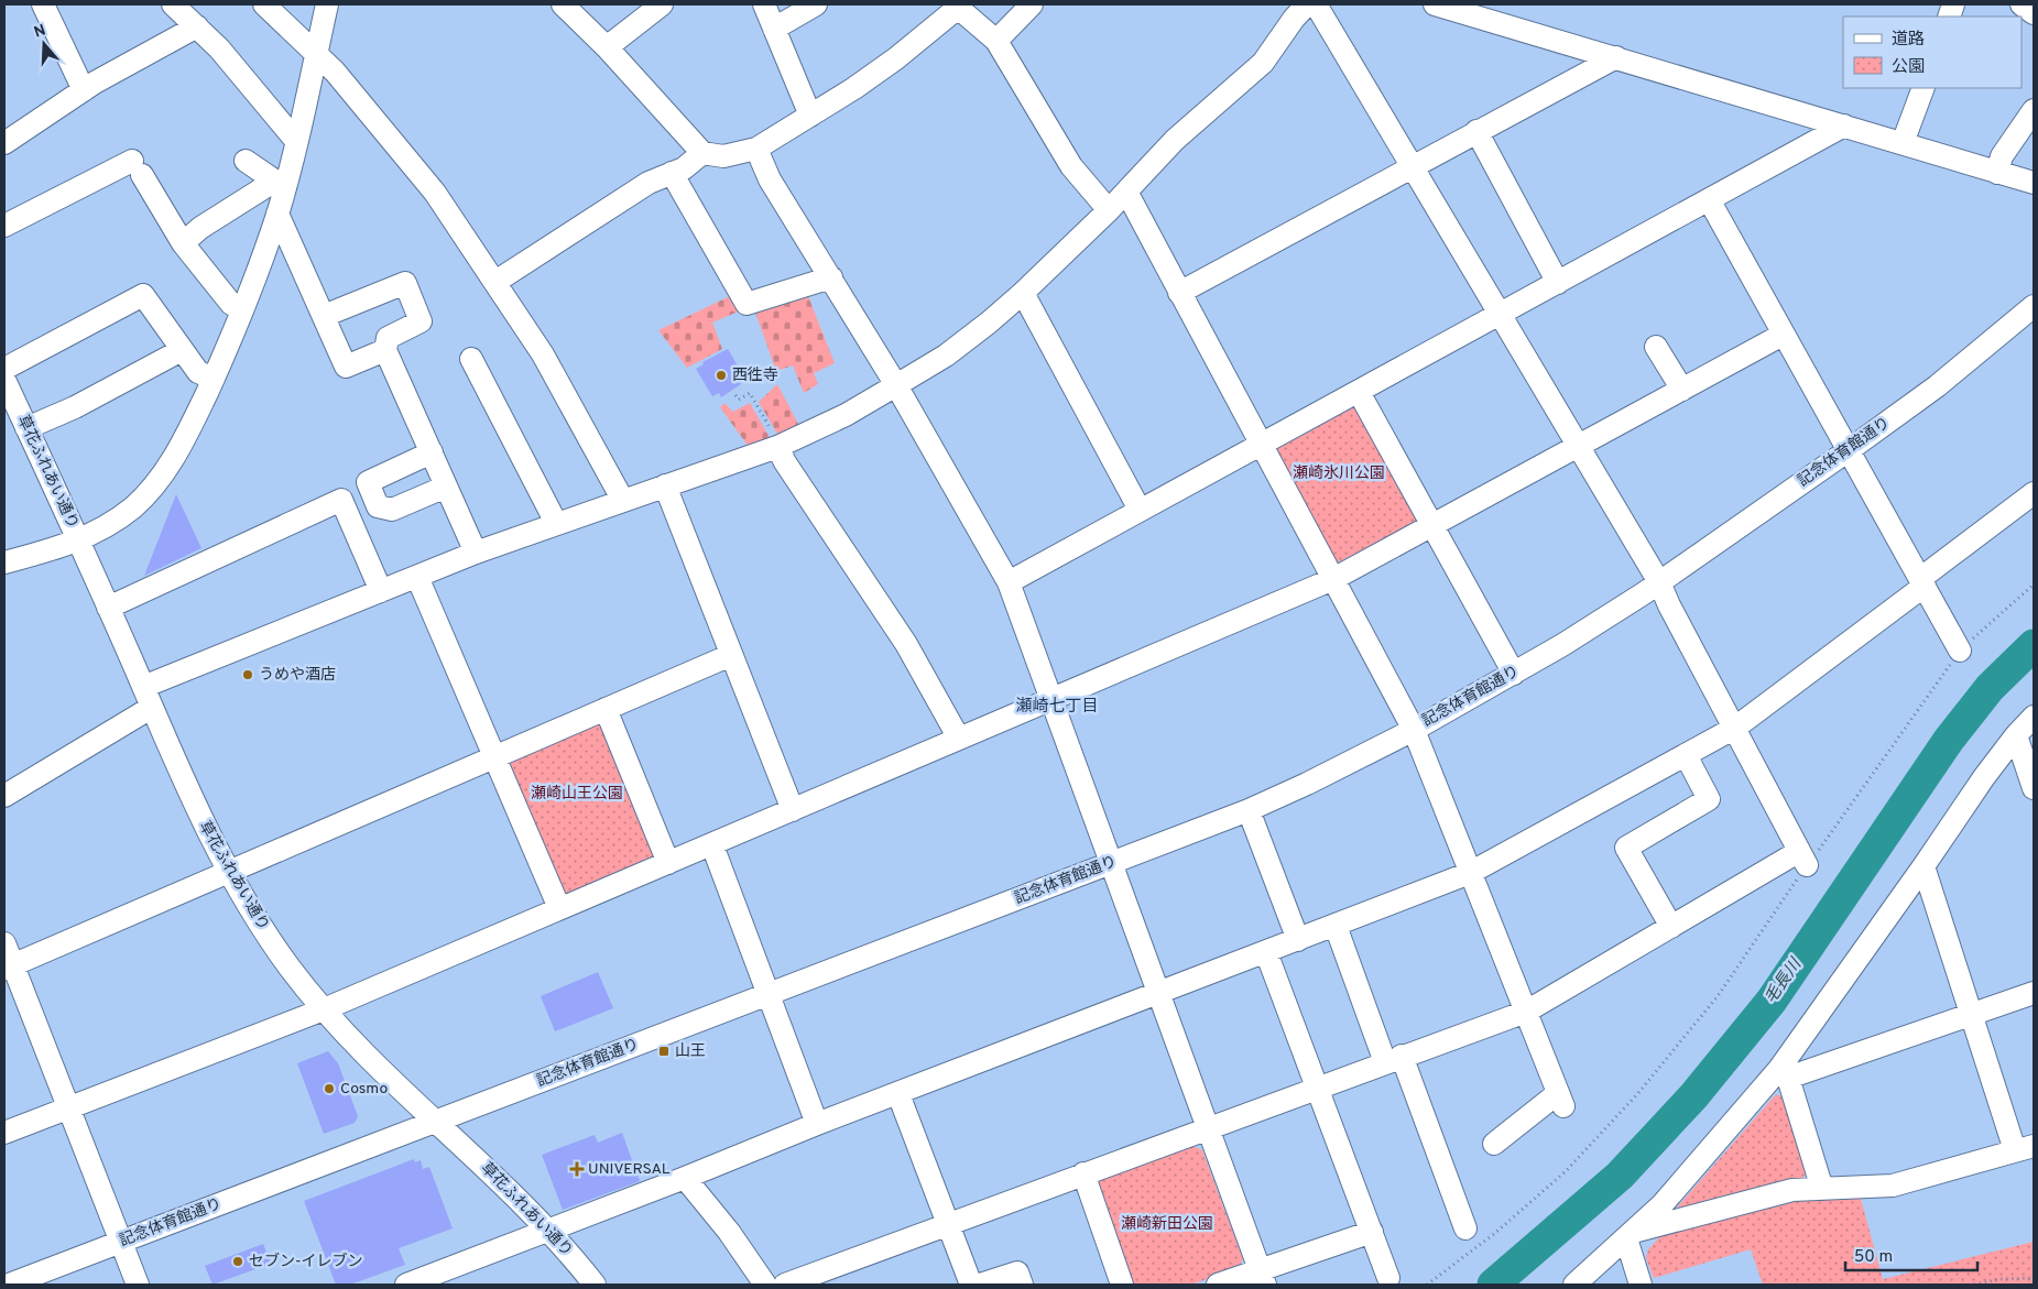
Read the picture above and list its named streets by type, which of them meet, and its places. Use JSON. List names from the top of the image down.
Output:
{
  "streets": {
    "street": ["記念体育館通り", "草花ふれあい通り"]
  },
  "crossings": [
    ["記念体育館通り", "草花ふれあい通り"]
  ],
  "districts": ["瀬崎七丁目"],
  "water": ["毛長川"],
  "parks": ["瀬崎氷川公園", "瀬崎山王公園", "瀬崎新田公園"],
  "places": {
    "other": [
      "西徃寺",
      "うめや酒店",
      "Cosmo",
      "セブン-イレブン"
    ],
    "transit": ["山王"],
    "health": ["UNIVERSAL"]
  },
  "legend": ["道路", "公園"],
  "scale_bar": "50 m",
  "north": "top"
}
